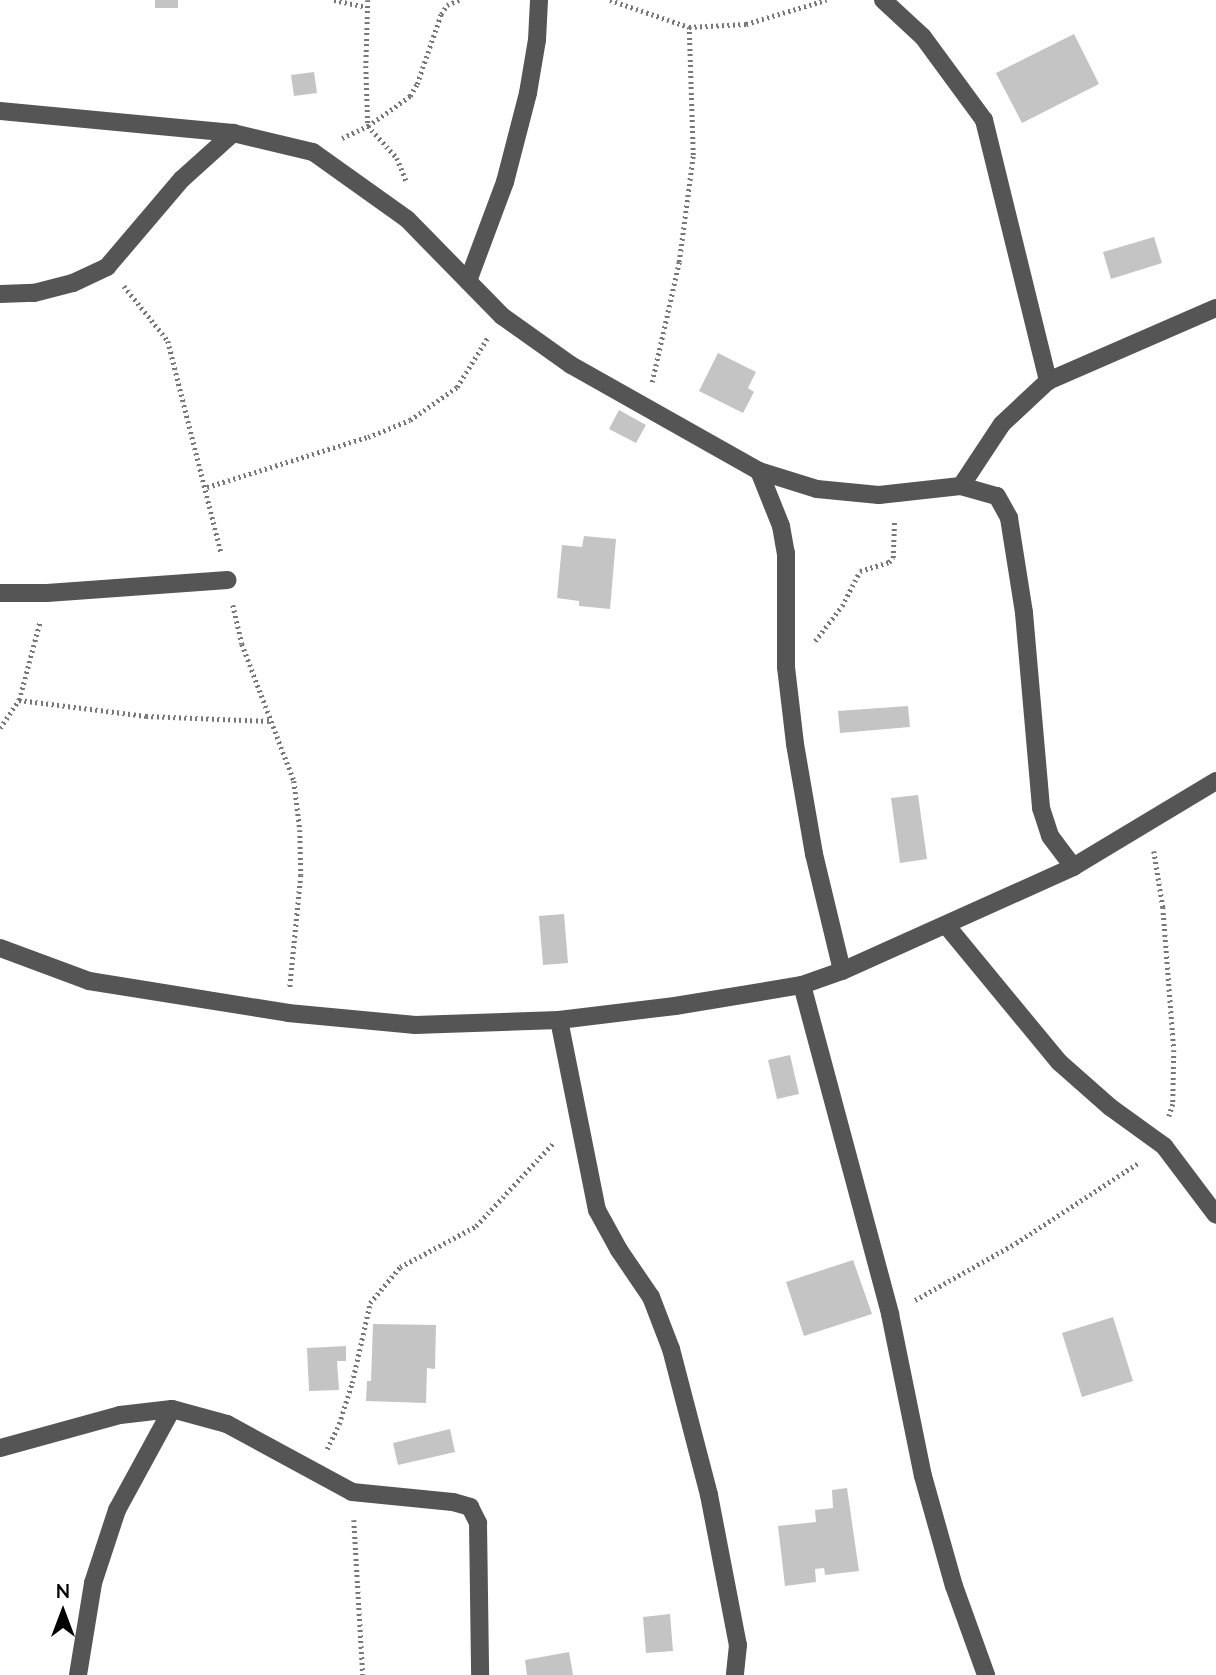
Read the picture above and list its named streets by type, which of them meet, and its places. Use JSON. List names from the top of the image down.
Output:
{
  "north": "top"
}
